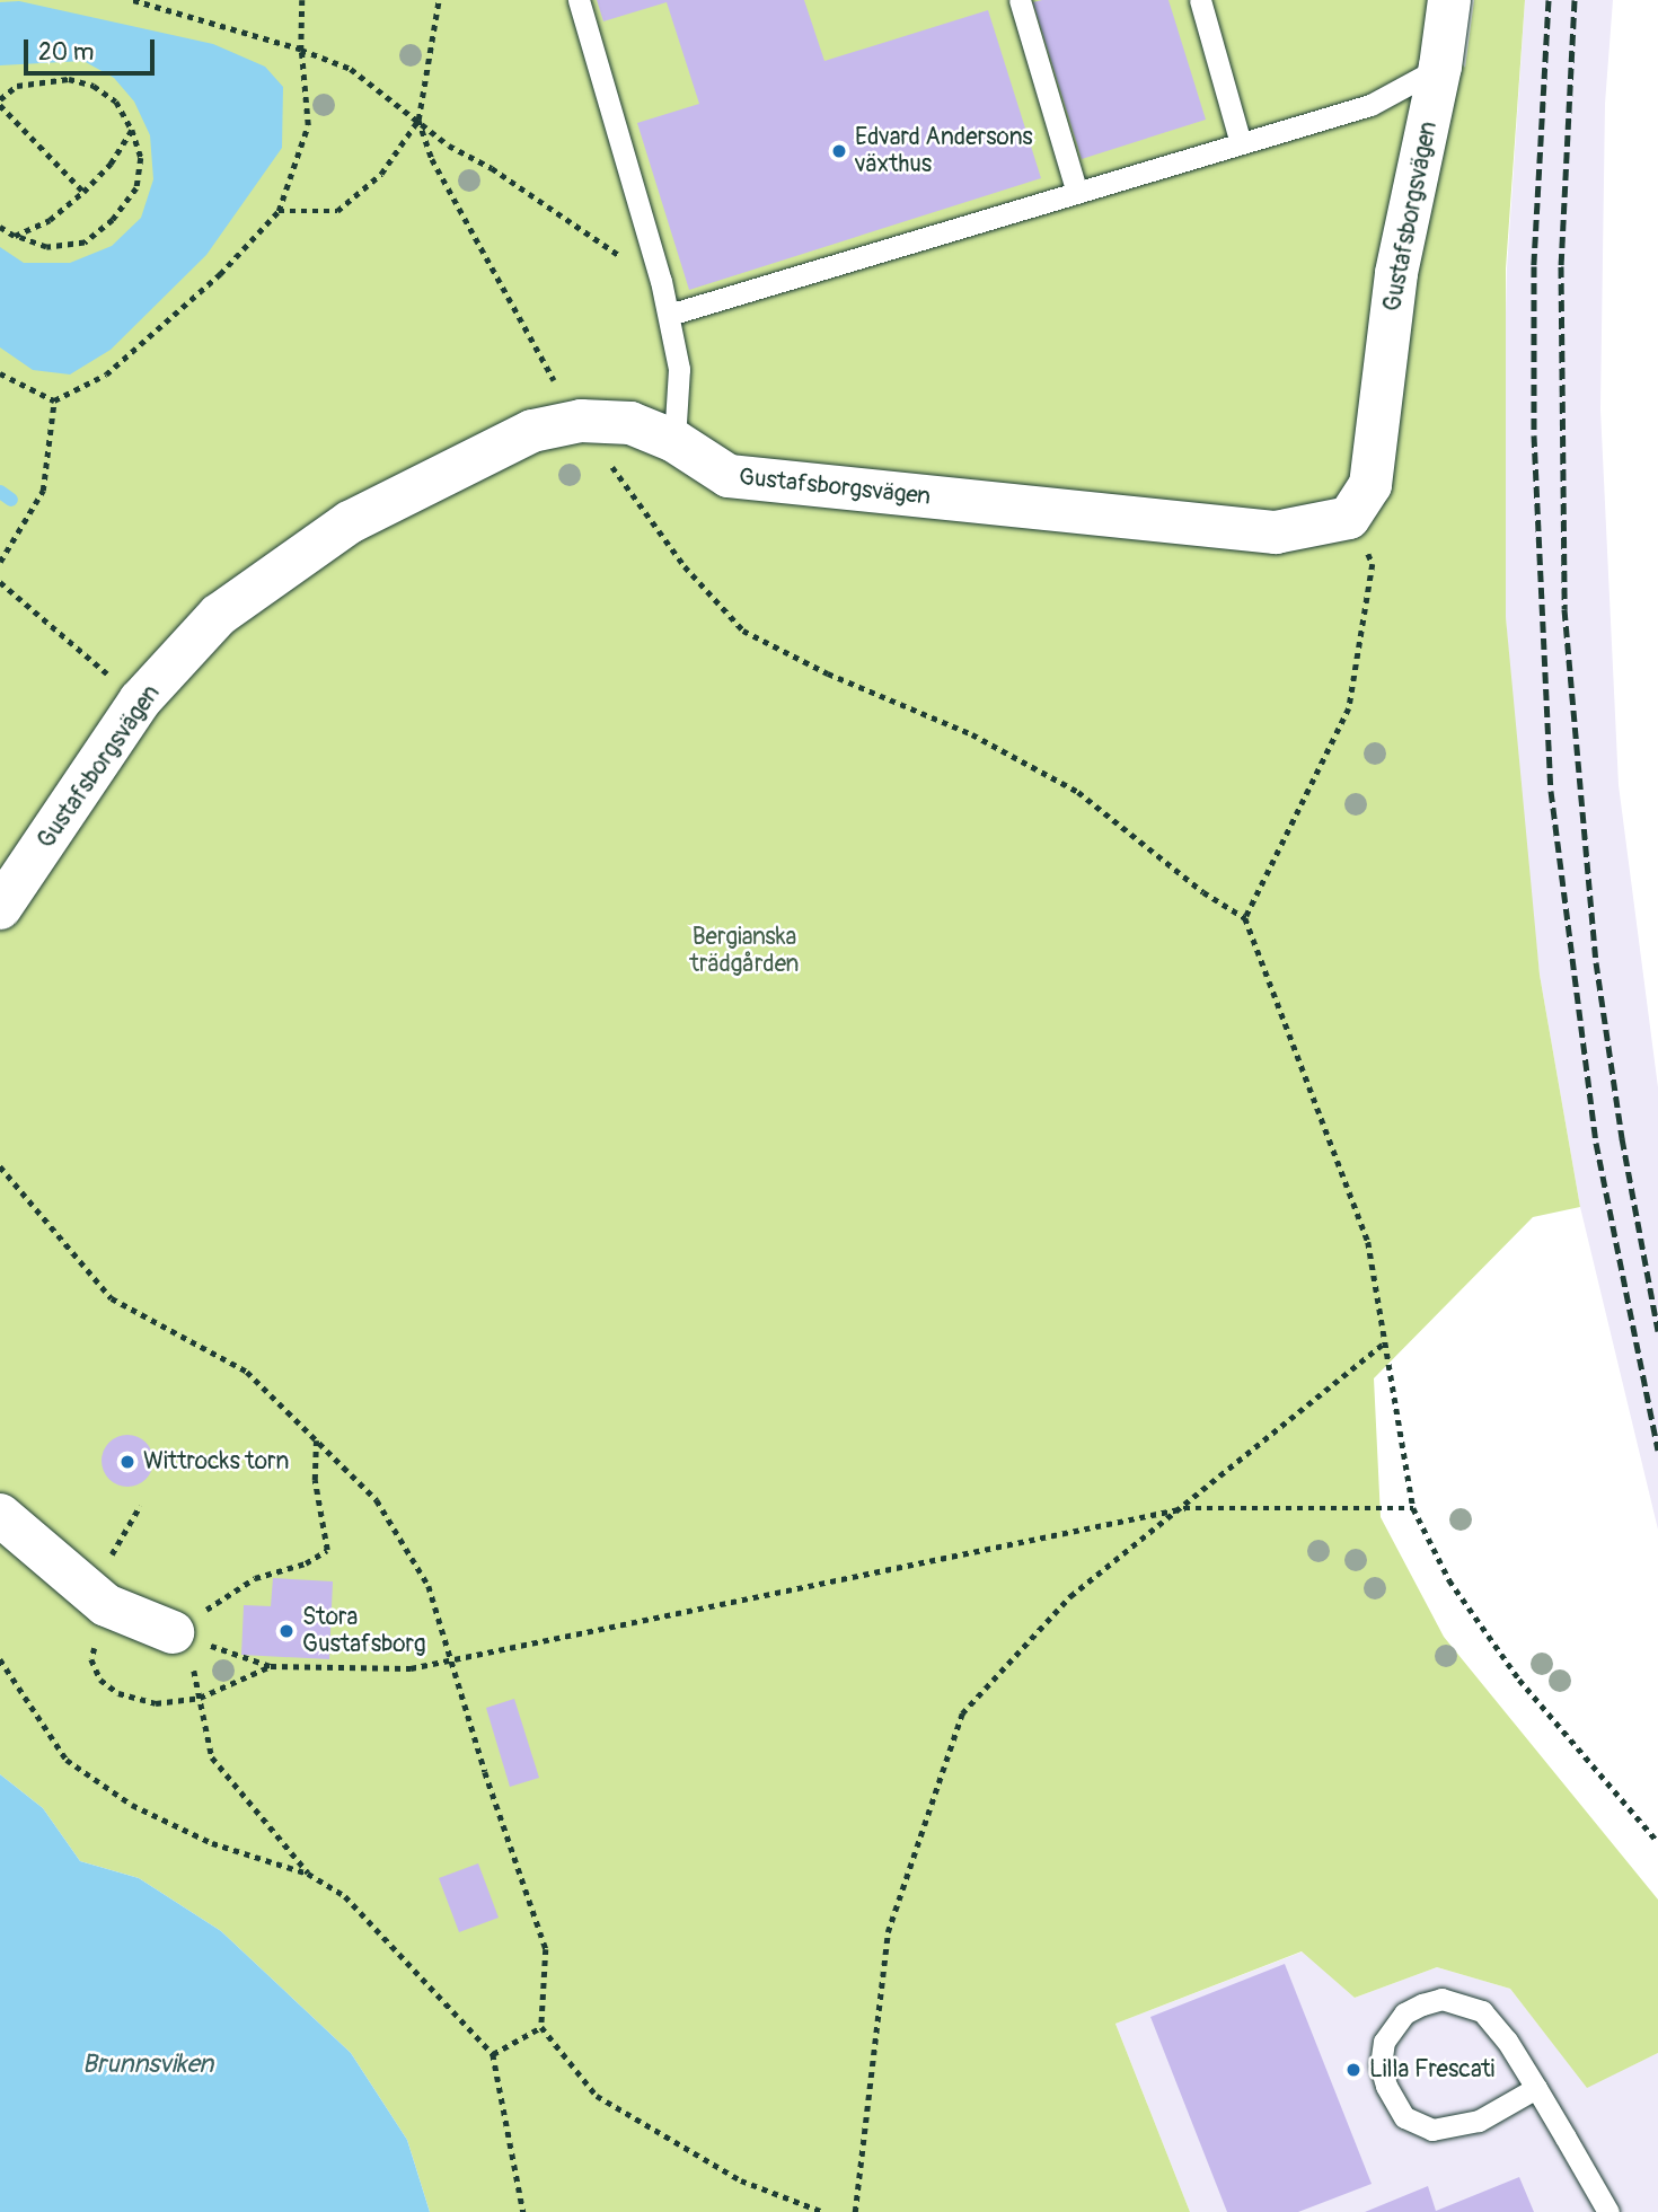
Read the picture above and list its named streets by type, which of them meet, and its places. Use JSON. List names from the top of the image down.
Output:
{
  "streets": {
    "street": ["Gustafsborgsvägen"]
  },
  "water": ["Brunnsviken"],
  "parks": ["Bergianska trädgården"],
  "places": [
    "Edvard Andersons växthus",
    "Wittrocks torn",
    "Stora Gustafsborg",
    "Lilla Frescati"
  ],
  "scale_bar": "20 m"
}
